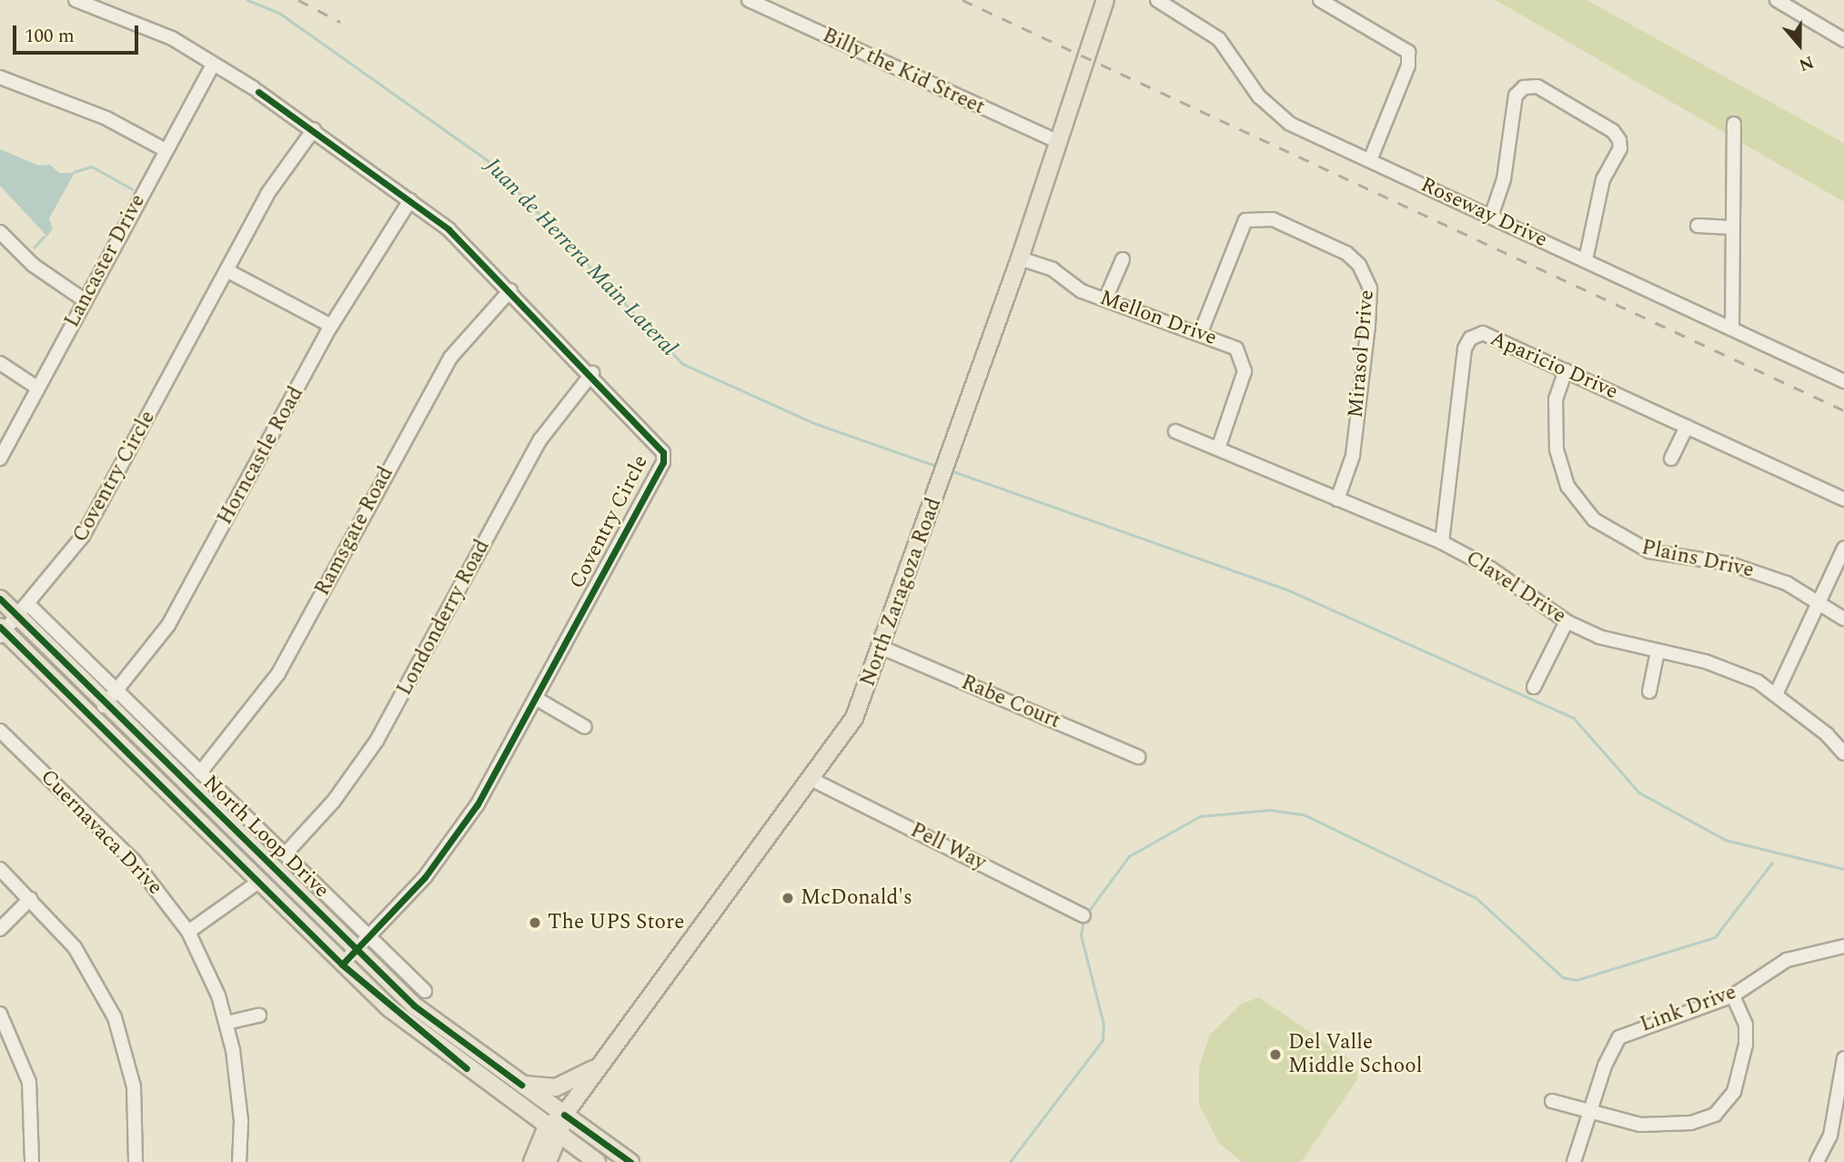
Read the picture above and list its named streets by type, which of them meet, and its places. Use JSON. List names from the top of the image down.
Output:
{
  "streets": {
    "main road": ["North Zaragoza Road", "North Loop Drive"],
    "street": [
      "Billy the Kid Street",
      "Roseway Drive",
      "Lancaster Drive",
      "Mellon Drive",
      "Mirasol Drive",
      "Aparicio Drive",
      "Horncastle Road",
      "Coventry Circle",
      "Ramsgate Road",
      "Plains Drive",
      "Clavel Drive",
      "Londonderry Road",
      "Rabe Court",
      "Cuernavaca Drive",
      "Pell Way",
      "Link Drive"
    ]
  },
  "crossings": [
    ["Billy the Kid Street", "North Zaragoza Road"],
    ["Lancaster Drive", "Coventry Circle"],
    ["Mellon Drive", "Mirasol Drive"],
    ["Mellon Drive", "Clavel Drive"],
    ["Mellon Drive", "North Zaragoza Road"],
    ["Mirasol Drive", "Clavel Drive"],
    ["Aparicio Drive", "Plains Drive"],
    ["Aparicio Drive", "Clavel Drive"],
    ["Horncastle Road", "Coventry Circle"],
    ["Horncastle Road", "North Loop Drive"],
    ["Coventry Circle", "Ramsgate Road"],
    ["Coventry Circle", "Londonderry Road"],
    ["Coventry Circle", "North Loop Drive"],
    ["North Zaragoza Road", "Rabe Court"],
    ["North Zaragoza Road", "North Loop Drive"],
    ["North Zaragoza Road", "Pell Way"]
  ],
  "water": ["Juan de Herrera Main Lateral"],
  "places": ["McDonald's", "The UPS Store", "Del Valle Middle School"],
  "scale_bar": "100 m",
  "north": "bottom"
}
